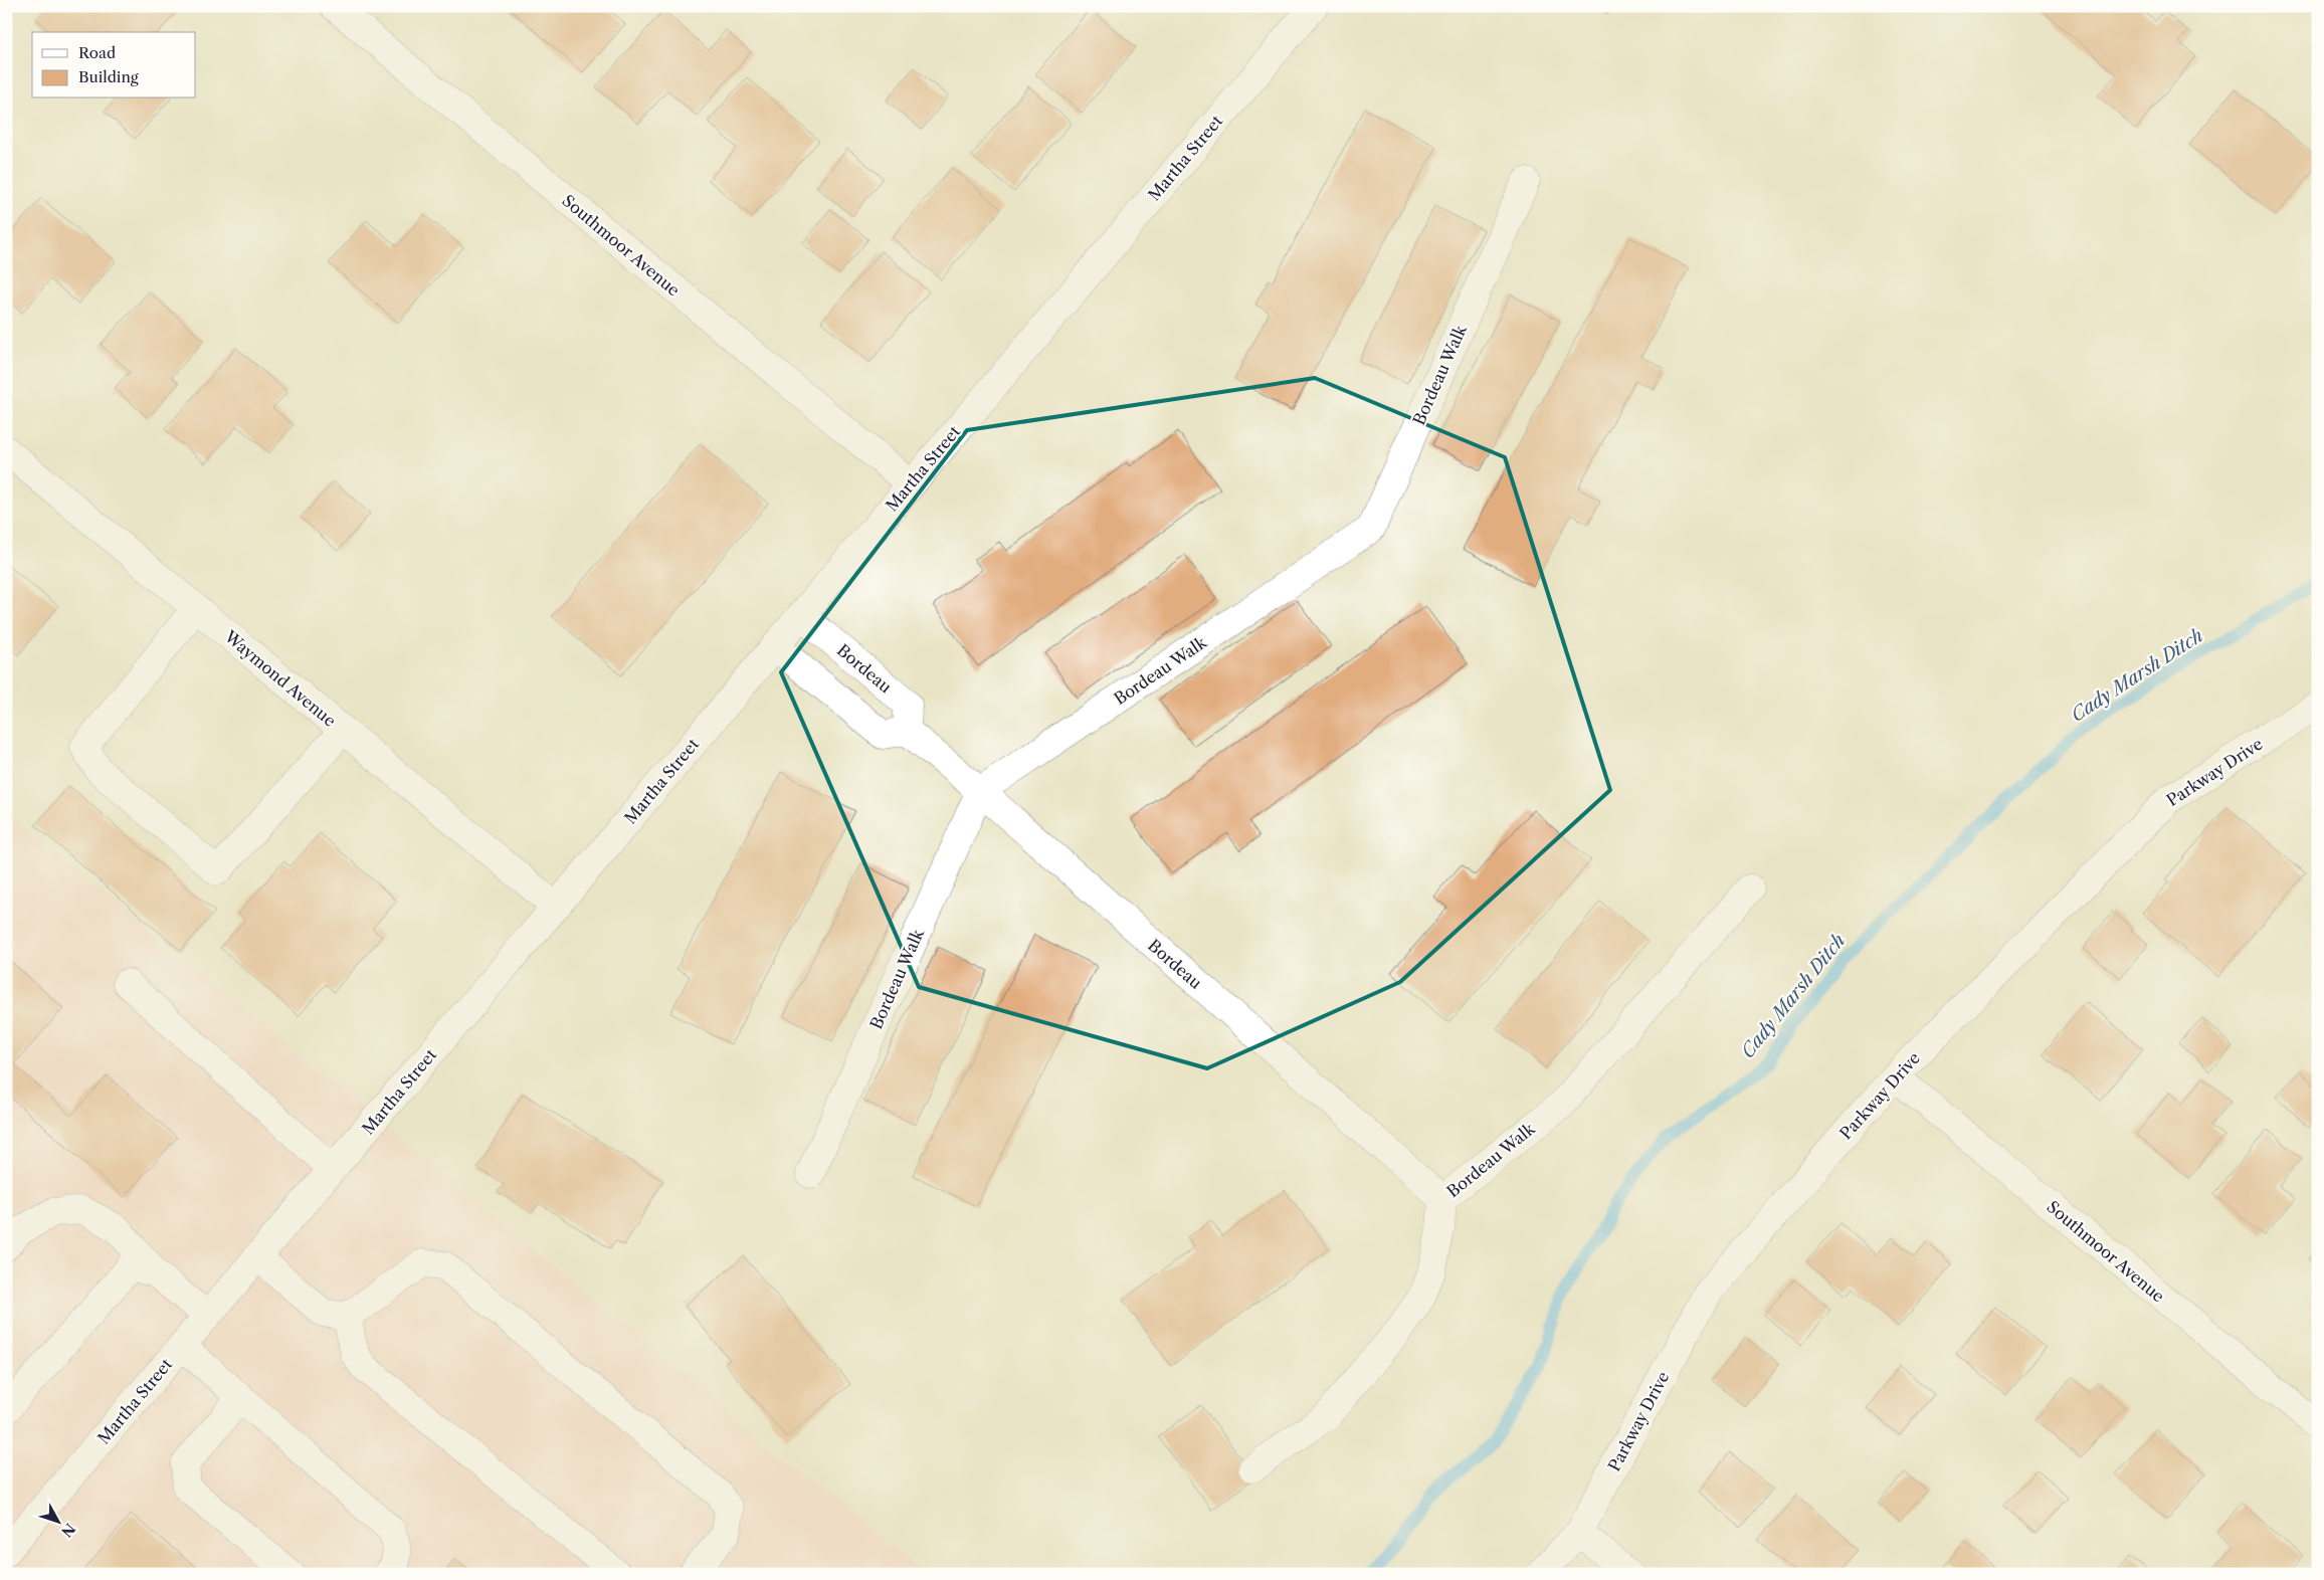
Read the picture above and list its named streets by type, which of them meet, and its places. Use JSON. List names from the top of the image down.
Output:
{
  "streets": {
    "street": [
      "Martha Street",
      "Southmoor Avenue",
      "Bordeau Walk",
      "Bordeau",
      "Waymond Avenue",
      "Parkway Drive"
    ]
  },
  "crossings": [
    ["Martha Street", "Southmoor Avenue"],
    ["Martha Street", "Bordeau"],
    ["Martha Street", "Waymond Avenue"],
    ["Southmoor Avenue", "Parkway Drive"],
    ["Bordeau Walk", "Bordeau"]
  ],
  "water": ["Cady Marsh Ditch"],
  "legend": ["Road", "Building"],
  "north": "bottom right"
}
